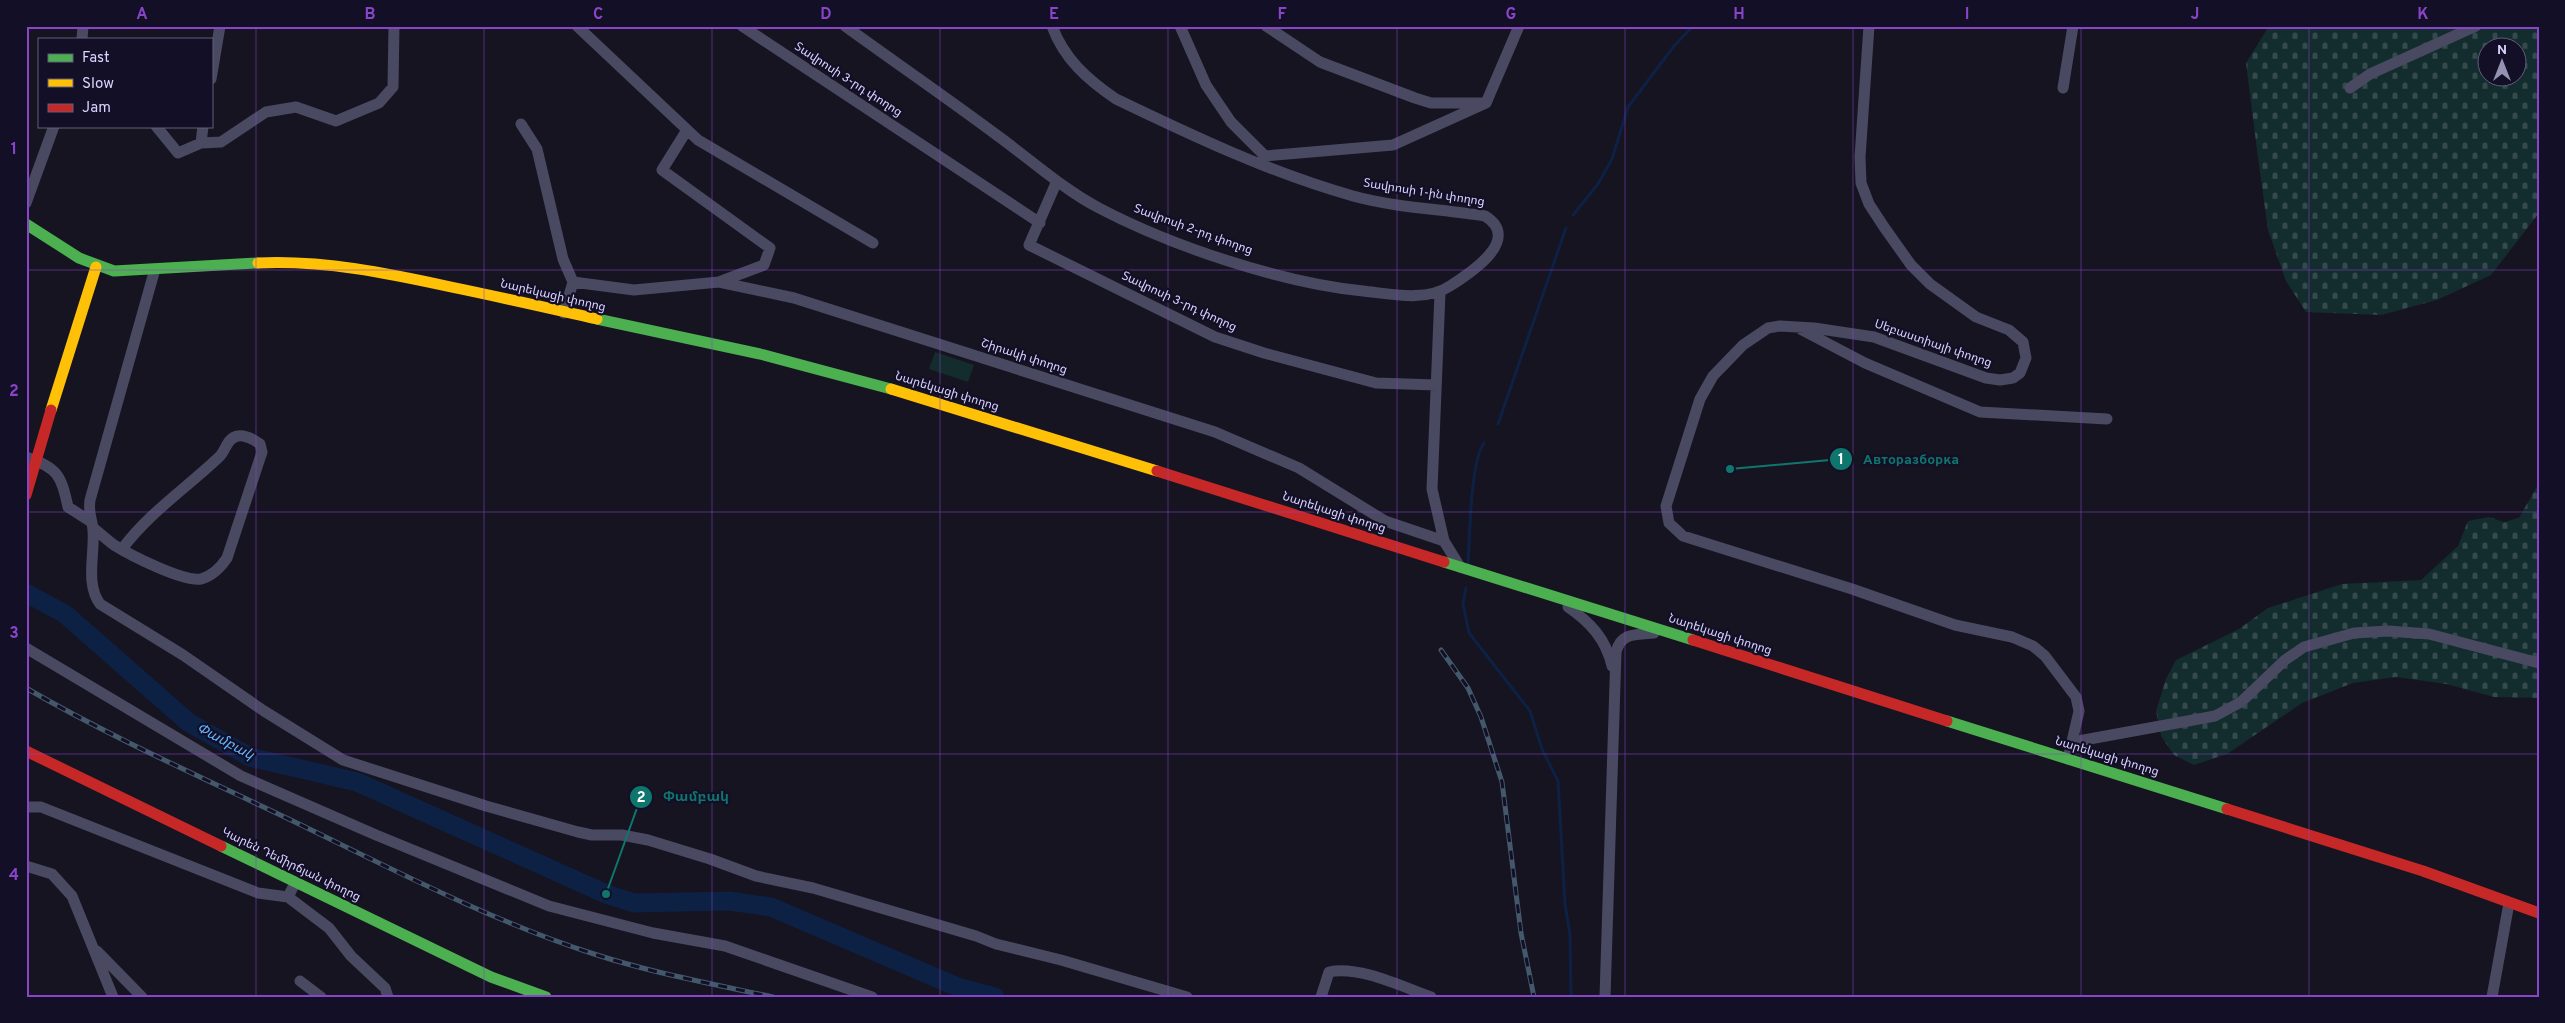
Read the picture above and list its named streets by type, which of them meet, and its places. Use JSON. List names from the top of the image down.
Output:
{
  "streets": {
    "main road": ["Նարեկացի փողոց", "Կարեն Դեմիրճյան փողոց"],
    "street": [
      "Տավրոսի 3-րդ փողոց",
      "Տավրոսի 1-ին փողոց",
      "Տավրոսի 2-րդ փողոց",
      "Սեբաստիայի փողոց",
      "Շիրակի փողոց"
    ]
  },
  "crossings": [
    ["Տավրոսի 3-րդ փողոց", "Տավրոսի 2-րդ փողոց"],
    ["Տավրոսի 1-ին փողոց", "Տավրոսի 2-րդ փողոց"],
    ["Նարեկացի փողոց", "Սեբաստիայի փողոց"]
  ],
  "water": ["Փամբակ"],
  "places": ["Авторазборка", "Փամբակ"],
  "legend": ["Fast", "Slow", "Jam"],
  "north": "top",
  "grid": {
    "columns": [
      "A",
      "B",
      "C",
      "D",
      "E",
      "F",
      "G",
      "H",
      "I",
      "J",
      "K"
    ],
    "rows": [
      "1",
      "2",
      "3",
      "4"
    ]
  }
}
